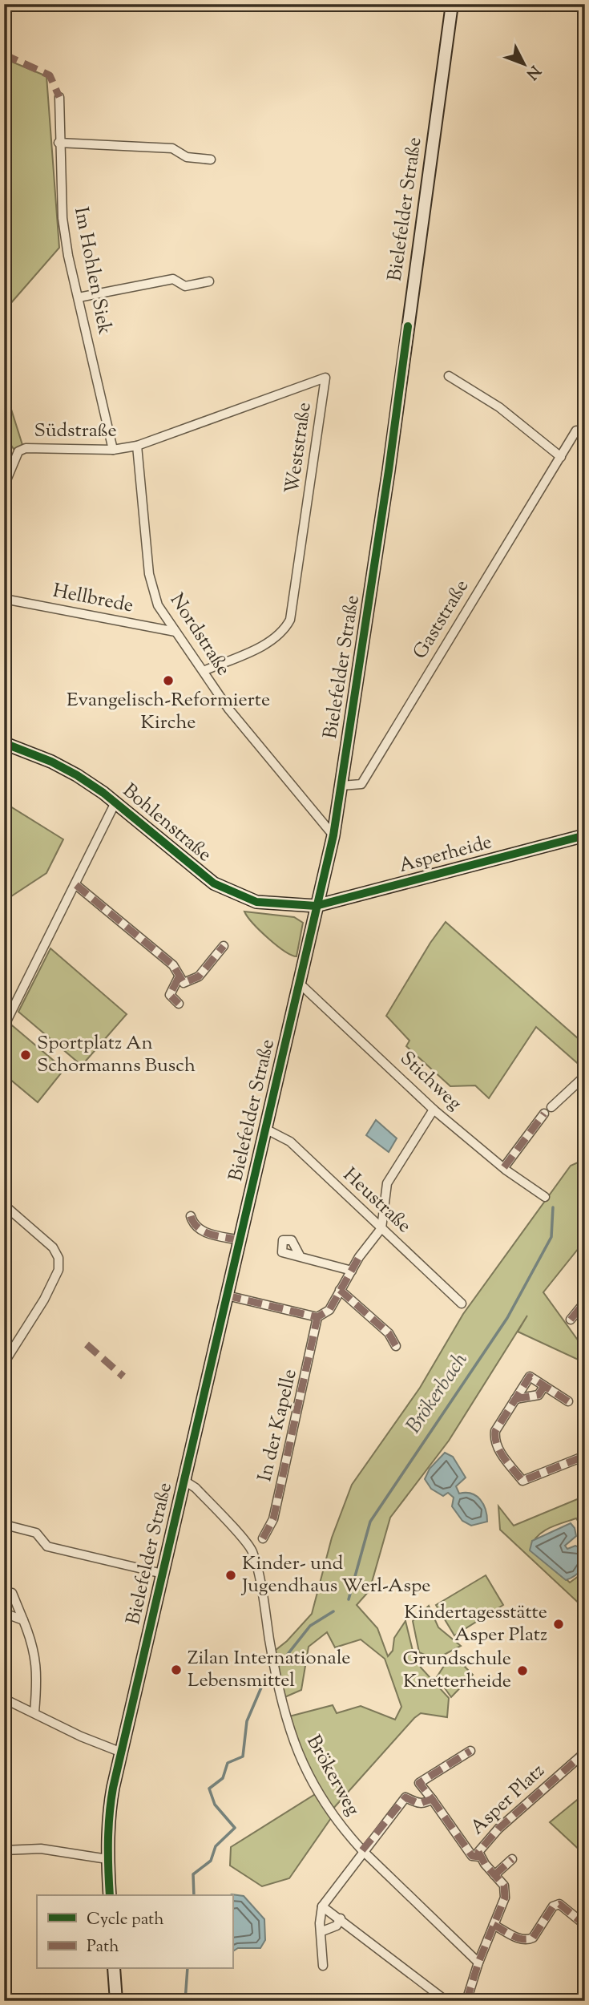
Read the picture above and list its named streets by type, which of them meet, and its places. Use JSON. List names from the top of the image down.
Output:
{
  "streets": {
    "main road": ["Bielefelder Straße", "Bohlenstraße", "Asperheide"],
    "street": [
      "Im Hohlen Siek",
      "Südstraße",
      "Weststraße",
      "Hellbrede",
      "Gaststraße",
      "Nordstraße",
      "Stichweg",
      "Heustraße",
      "In der Kapelle",
      "Brökerweg",
      "Asper Platz"
    ]
  },
  "crossings": [
    ["Bielefelder Straße", "Gaststraße"],
    ["Bielefelder Straße", "Nordstraße"],
    ["Bielefelder Straße", "Bohlenstraße"],
    ["Bielefelder Straße", "Asperheide"],
    ["Bielefelder Straße", "Stichweg"],
    ["Bielefelder Straße", "Heustraße"],
    ["Bielefelder Straße", "Brökerweg"],
    ["Im Hohlen Siek", "Südstraße"],
    ["Südstraße", "Weststraße"],
    ["Südstraße", "Nordstraße"],
    ["Weststraße", "Nordstraße"],
    ["Hellbrede", "Nordstraße"],
    ["Bohlenstraße", "Asperheide"],
    ["Brökerweg", "Asper Platz"]
  ],
  "water": ["Brökerbach"],
  "places": [
    "Evangelisch-Reformierte Kirche",
    "Sportplatz An Schormanns Busch",
    "Kinder- und Jugendhaus Werl-Aspe",
    "Kindertagesstätte Asper Platz",
    "Zilan Internationale Lebensmittel",
    "Grundschule Knetterheide"
  ],
  "legend": ["Cycle path", "Path"],
  "north": "bottom right"
}
